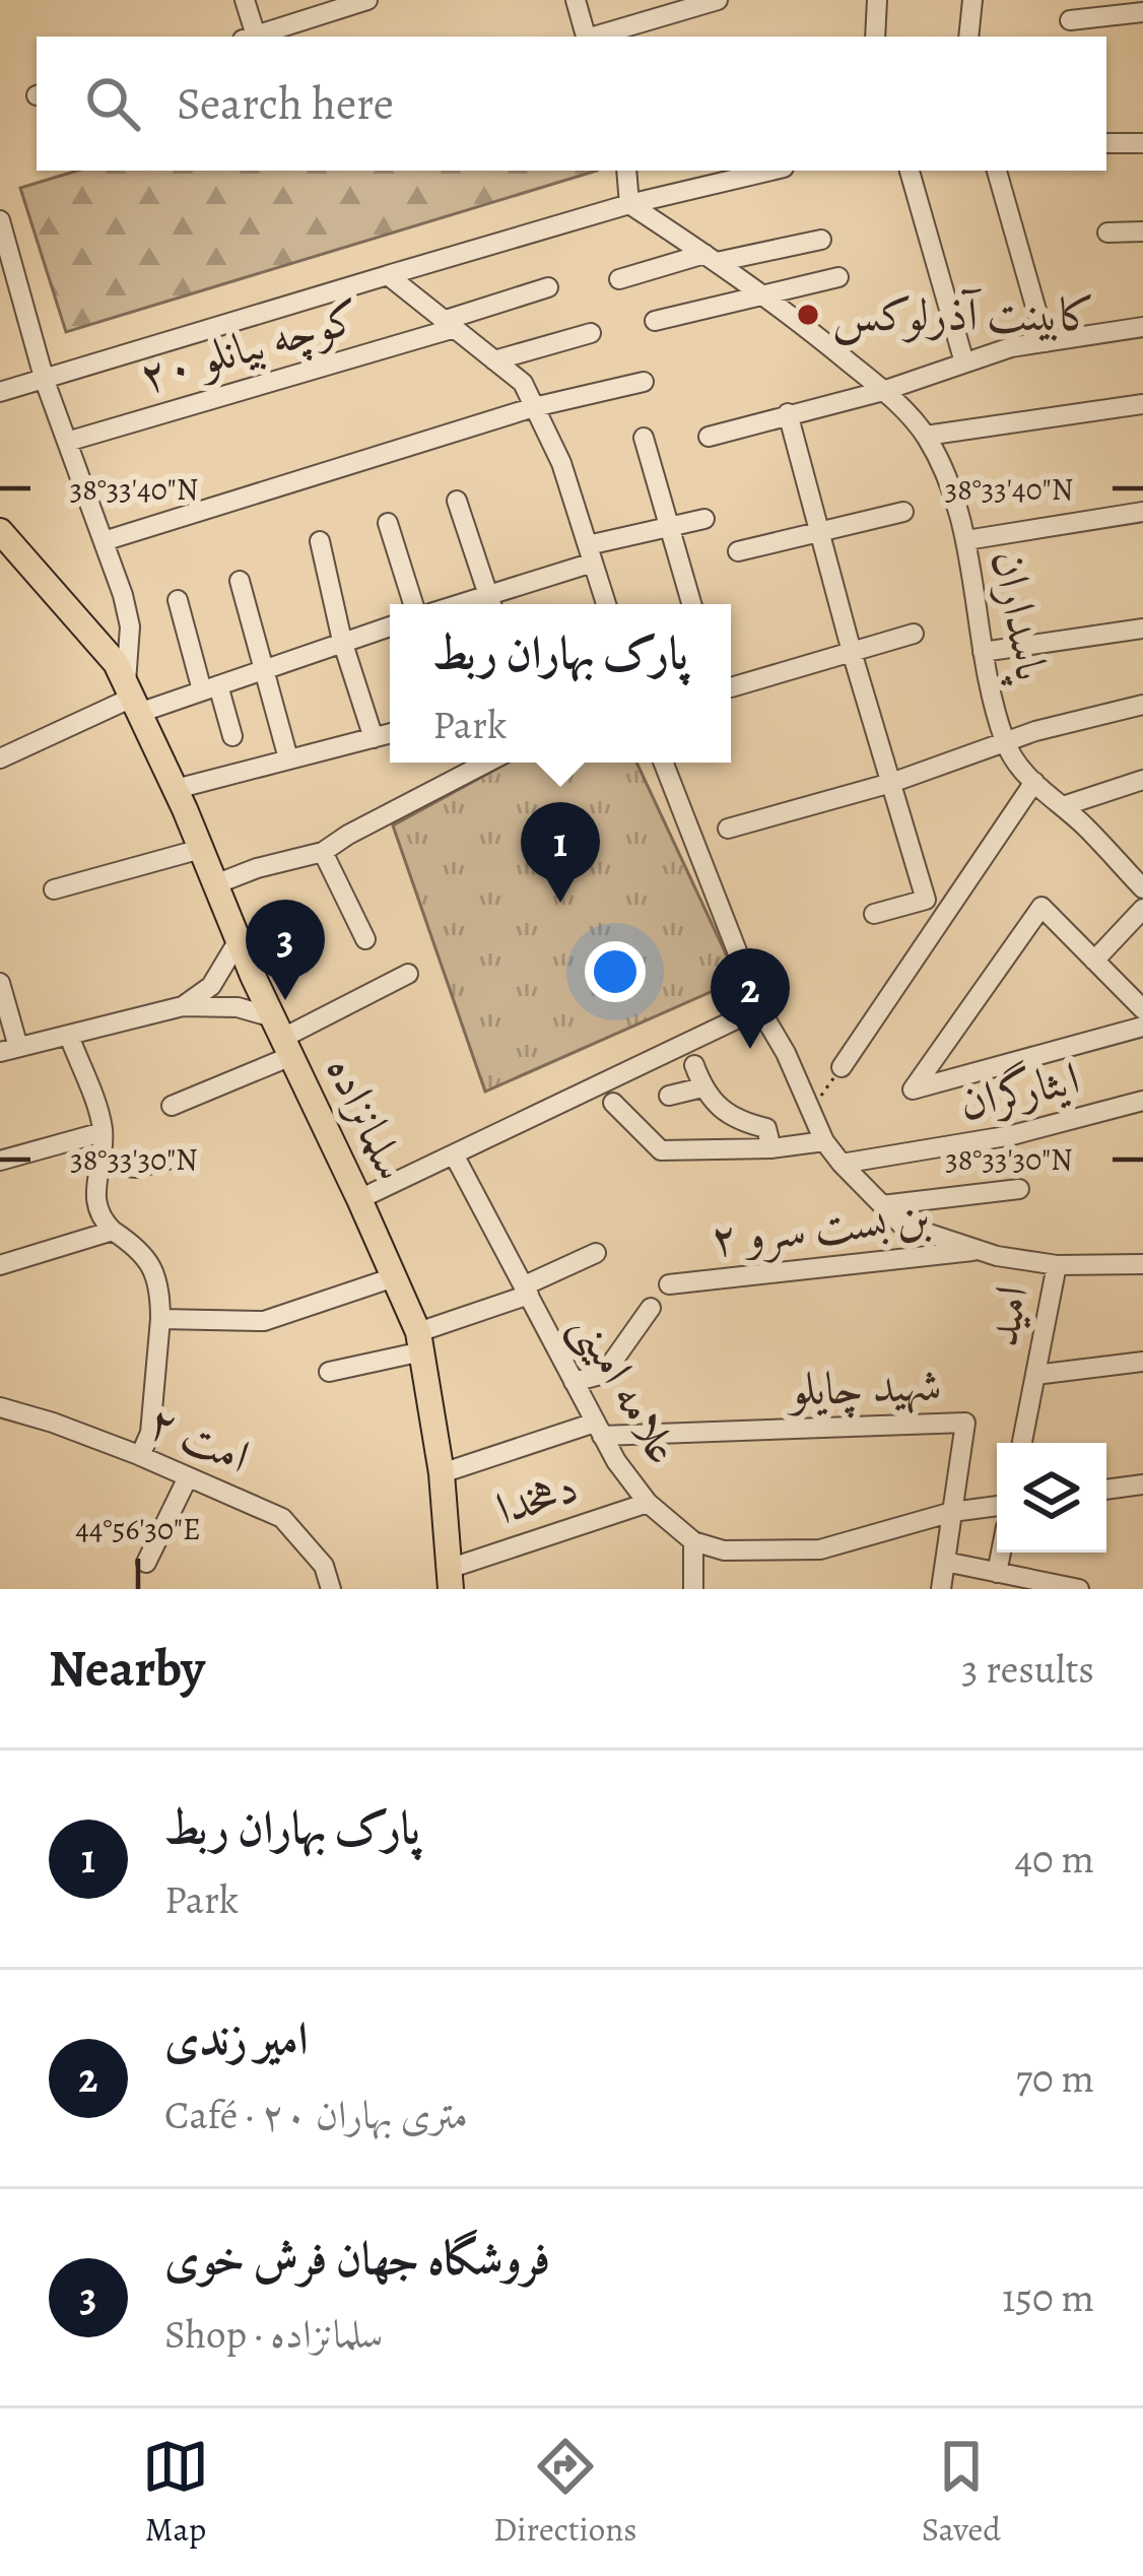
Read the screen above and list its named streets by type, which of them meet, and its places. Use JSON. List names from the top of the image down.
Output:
{
  "streets": {
    "main road": ["سلمانزاده"],
    "street": [
      "کوچه بیانلو ۲۰",
      "پاسداران",
      "ایثارگران",
      "بن بست سرو ۲",
      "امید",
      "شهید چایلو",
      "علامه امینی",
      "امت ۲",
      "دهخدا"
    ]
  },
  "crossings": [
    ["سلمانزاده", "دهخدا"],
    ["شهید چایلو", "علامه امینی"],
    ["علامه امینی", "دهخدا"]
  ],
  "places": ["کابینت آذرلوکس"],
  "page": {
    "search": "Search here",
    "popup": ["پارک بهاران ربط", "Park"],
    "pins": ["1", "3", "2"],
    "heading": ["Nearby", "3 results"],
    "list": [
      {
        "mark": "1",
        "name": "پارک بهاران ربط",
        "note": "Park",
        "value": "40 m"
      },
      {
        "mark": "2",
        "name": "امیر زندی",
        "note": "Café · ۲۰ متری بهاران",
        "value": "70 m"
      },
      {
        "mark": "3",
        "name": "فروشگاه جهان فرش خوی",
        "note": "Shop · سلمانزاده",
        "value": "150 m"
      }
    ],
    "nav": ["Map", "Directions", "Saved"]
  },
  "coordinates": ["38°33'40\"N", "38°33'30\"N", "44°56'30\"E"]
}
